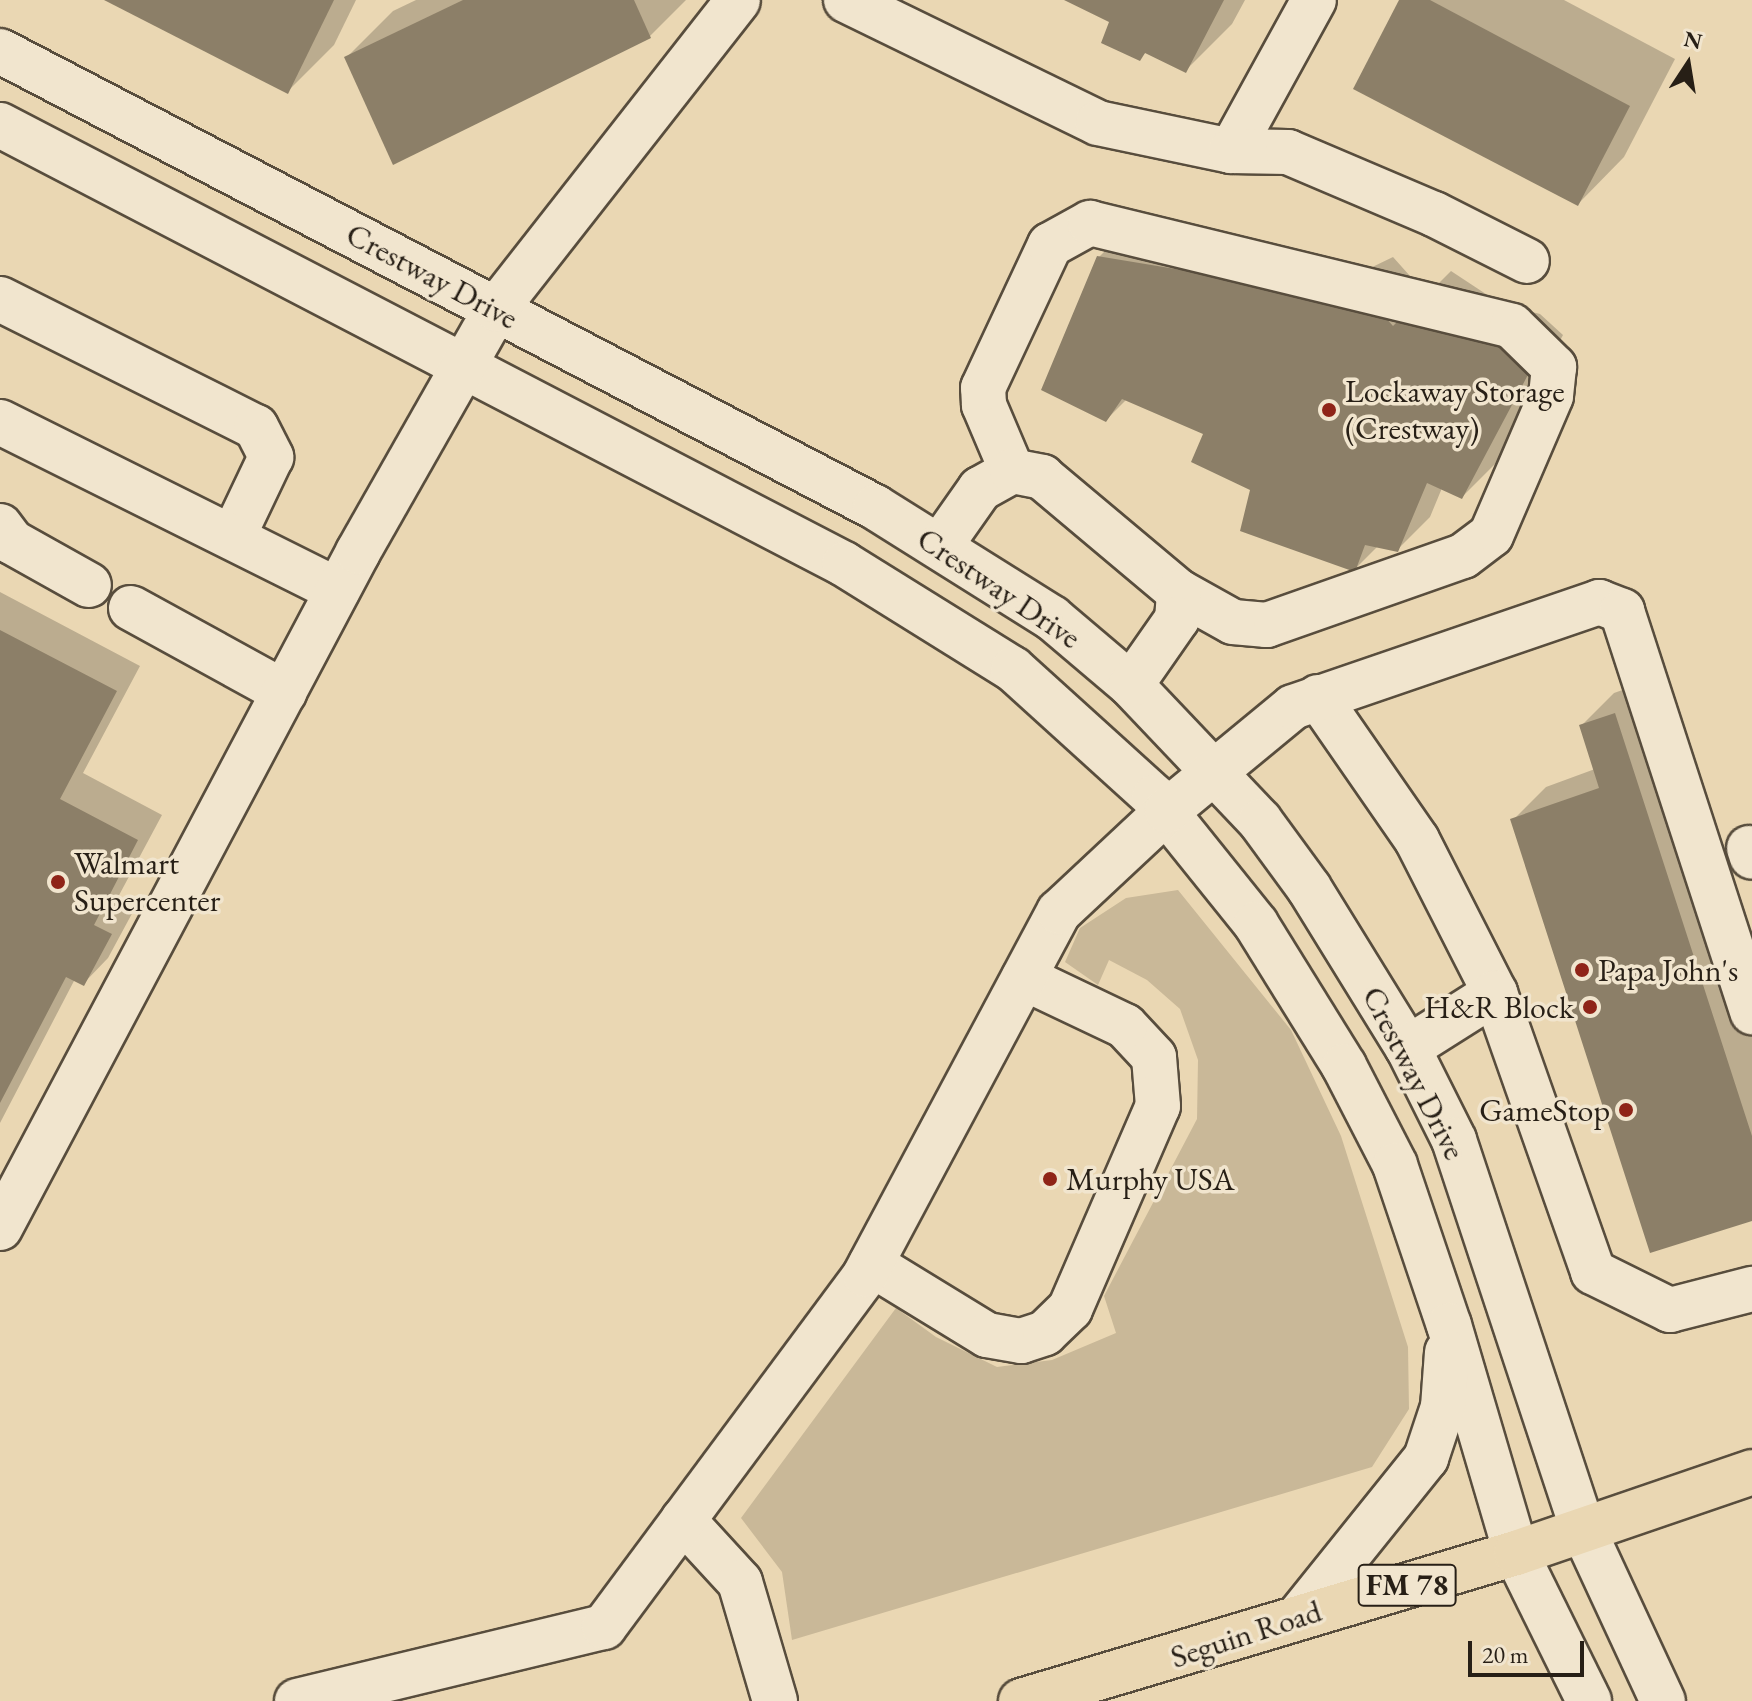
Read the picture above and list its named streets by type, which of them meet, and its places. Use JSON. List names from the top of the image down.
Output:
{
  "streets": {
    "main road": ["FM 78", "Seguin Road"],
    "street": ["Crestway Drive"]
  },
  "crossings": [
    ["Crestway Drive", "FM 78"],
    ["Crestway Drive", "Seguin Road"],
    ["FM 78", "Seguin Road"]
  ],
  "places": [
    "Lockaway Storage (Crestway)",
    "Walmart Supercenter",
    "Papa John's",
    "H&R Block",
    "GameStop",
    "Murphy USA"
  ],
  "scale_bar": "20 m",
  "north": "top"
}
